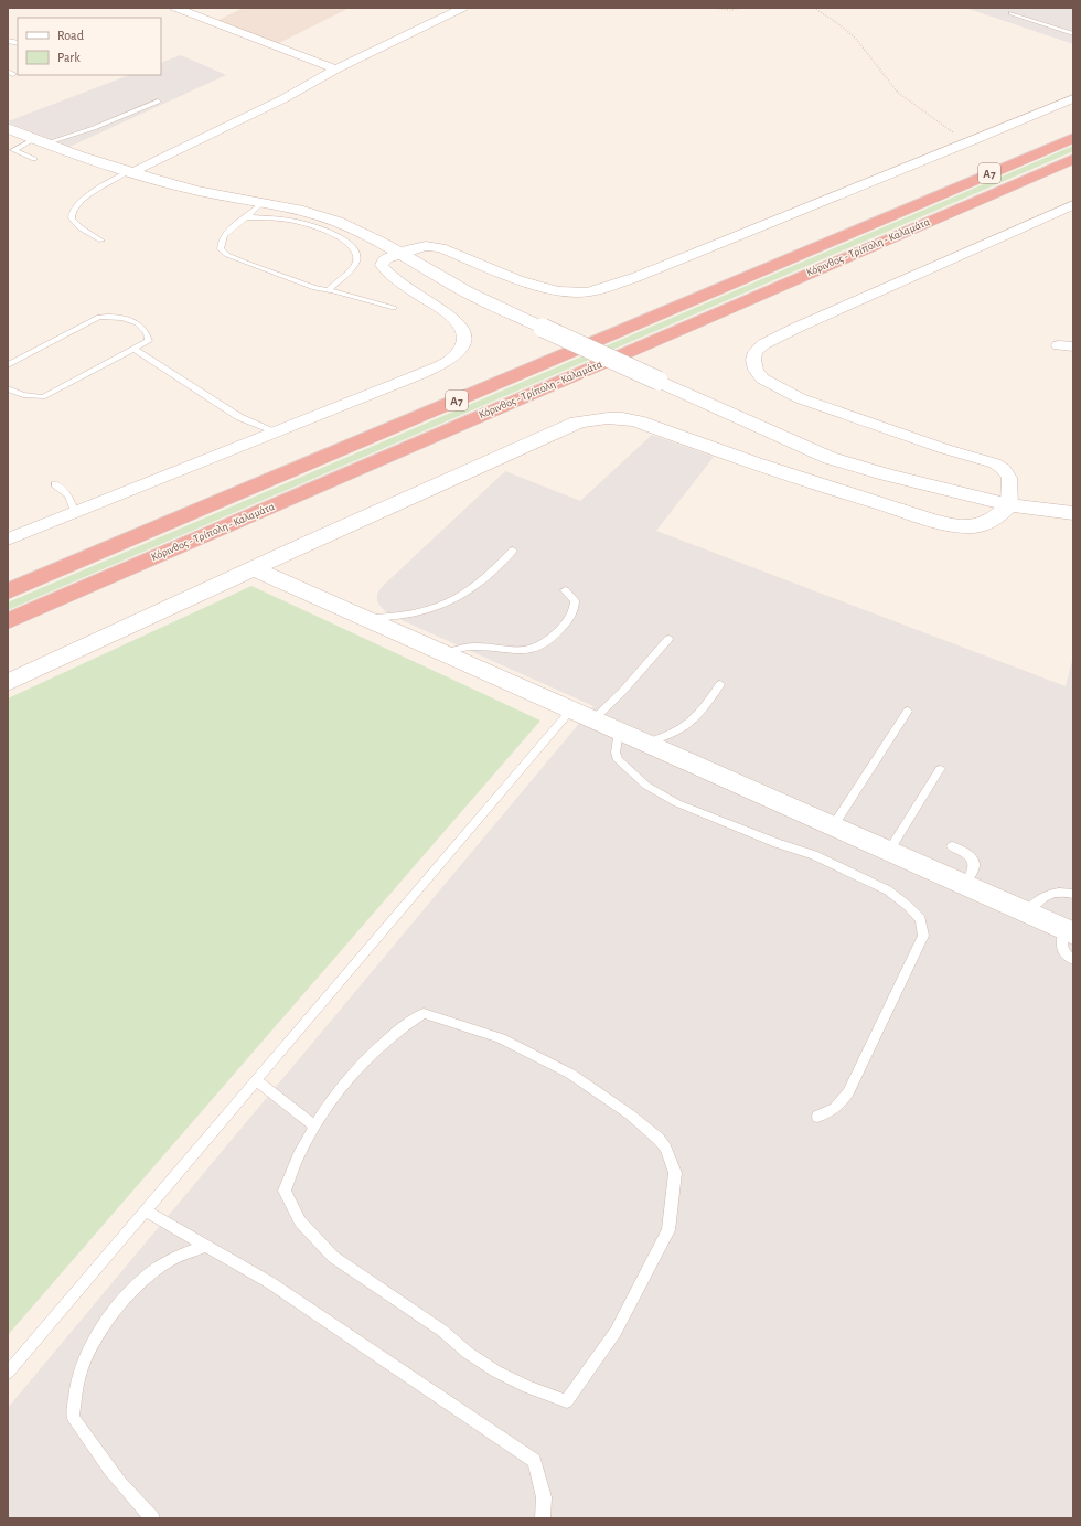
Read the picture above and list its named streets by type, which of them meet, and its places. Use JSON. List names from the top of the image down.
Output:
{
  "streets": {
    "highway": ["Α7", "Κόρινθος - Τρίπολη - Καλαμάτα"]
  },
  "legend": ["Road", "Park"]
}
